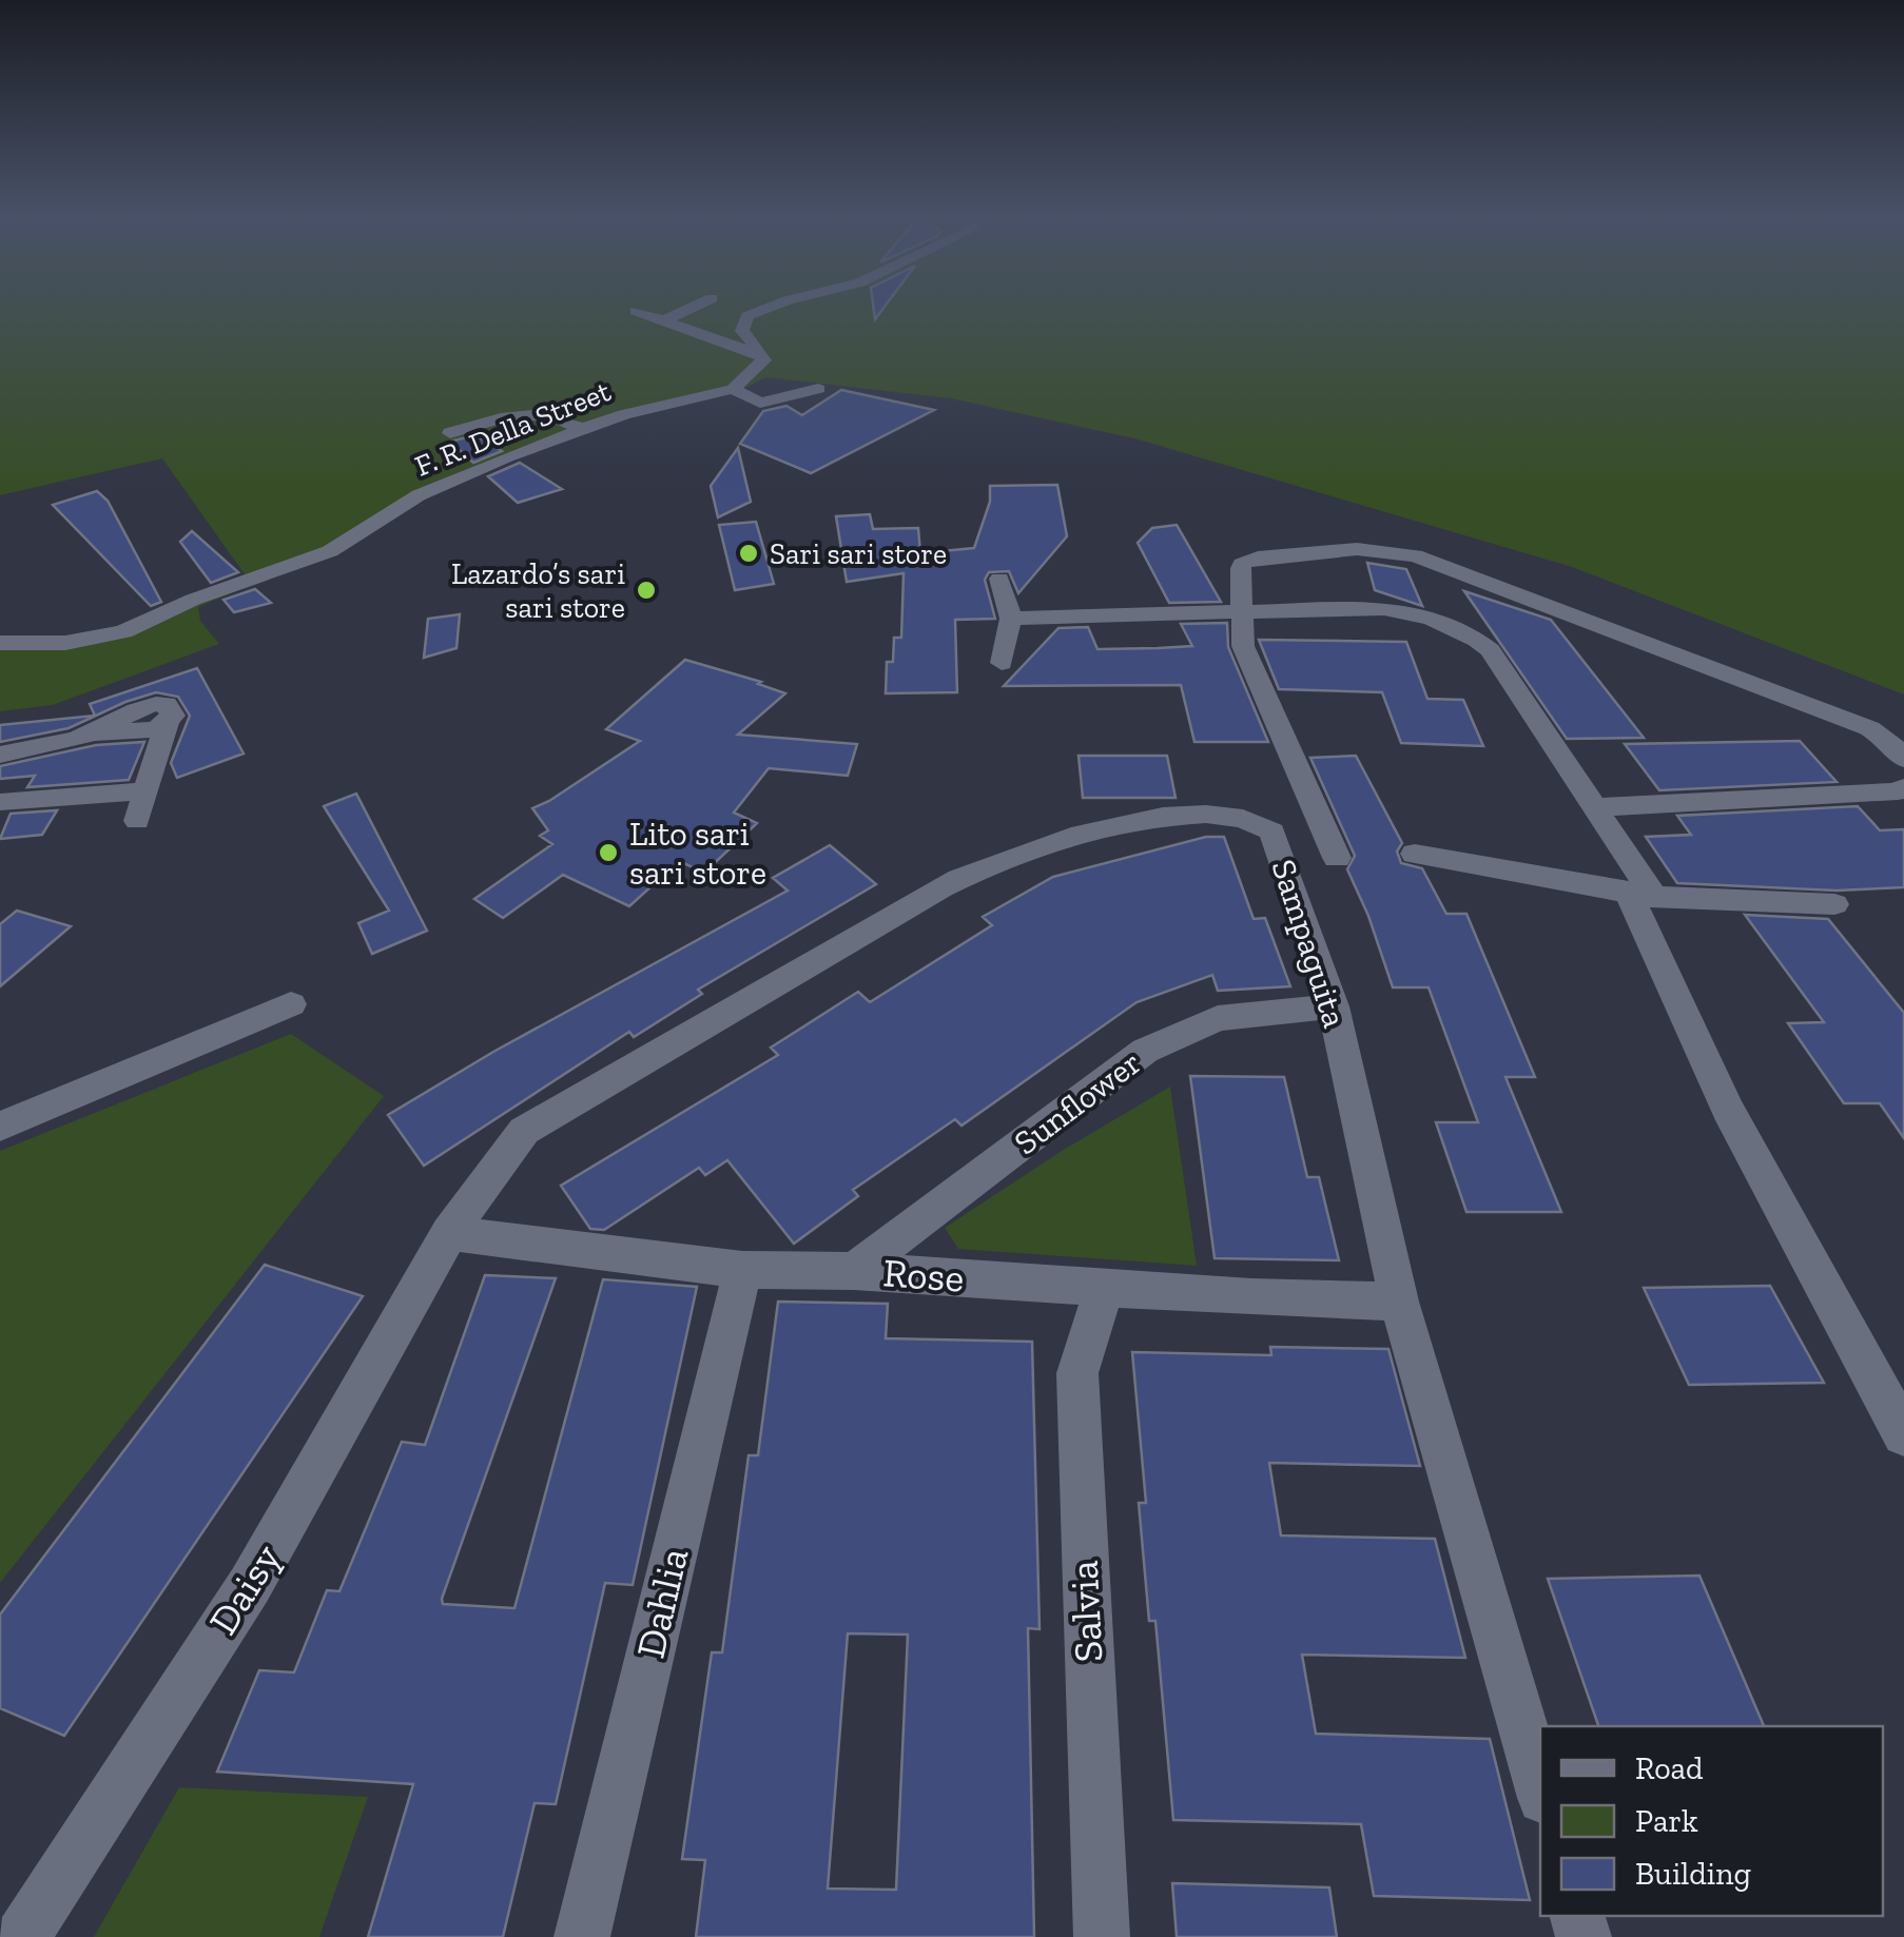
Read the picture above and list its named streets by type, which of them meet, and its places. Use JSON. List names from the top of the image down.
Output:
{
  "streets": {
    "street": [
      "F. R. Della Street",
      "Sampaguita",
      "Sunflower",
      "Rose",
      "Daisy",
      "Dahlia",
      "Salvia"
    ]
  },
  "crossings": [
    ["Sampaguita", "Sunflower"],
    ["Sampaguita", "Rose"],
    ["Sampaguita", "Daisy"],
    ["Sunflower", "Rose"],
    ["Rose", "Daisy"],
    ["Rose", "Dahlia"],
    ["Rose", "Salvia"]
  ],
  "places": ["Sari sari store", "Lazardo’s sari sari store", "Lito sari sari store"],
  "legend": ["Road", "Park", "Building"]
}
